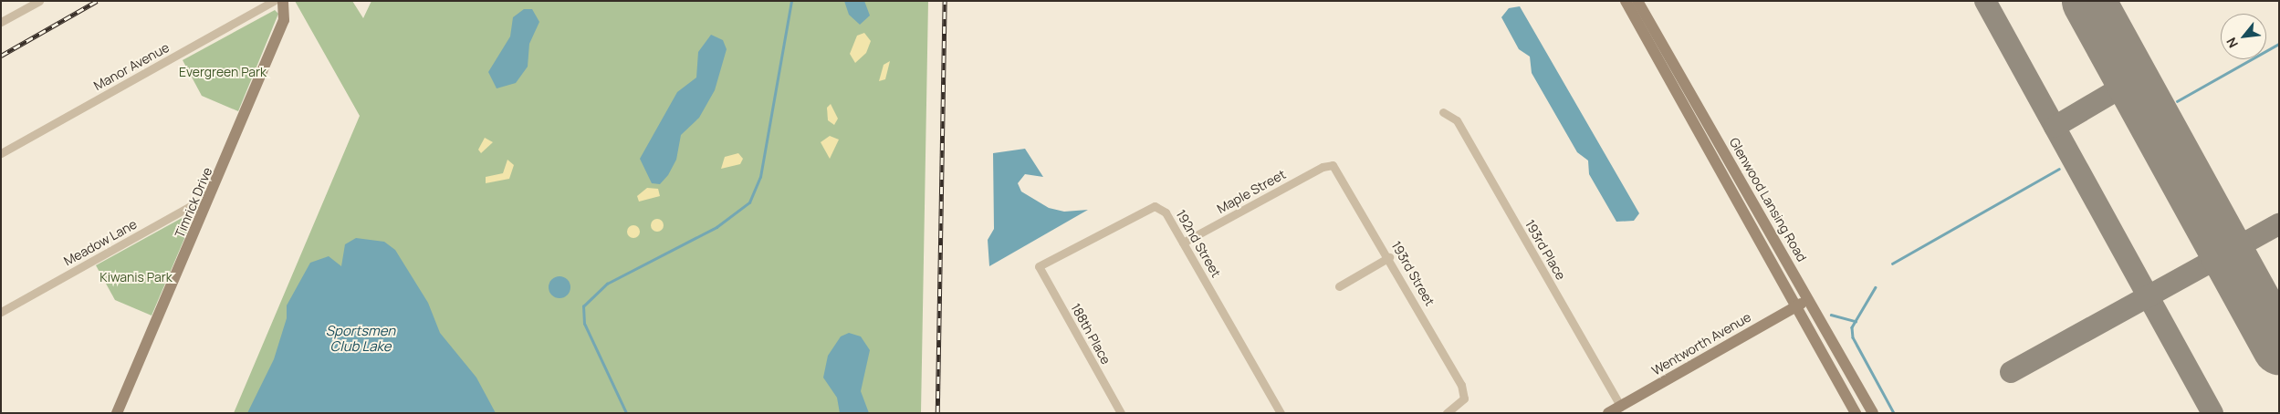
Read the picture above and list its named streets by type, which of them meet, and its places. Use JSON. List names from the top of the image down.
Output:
{
  "streets": {
    "main road": ["Glenwood Lansing Road", "Timrick Drive", "Wentworth Avenue"],
    "street": [
      "Manor Avenue",
      "Maple Street",
      "Meadow Lane",
      "192nd Street",
      "193rd Place",
      "193rd Street",
      "188th Place"
    ]
  },
  "crossings": [
    ["Maple Street", "192nd Street"],
    ["Maple Street", "193rd Street"],
    ["Glenwood Lansing Road", "Wentworth Avenue"],
    ["Timrick Drive", "Meadow Lane"],
    ["192nd Street", "188th Place"],
    ["193rd Place", "Wentworth Avenue"]
  ],
  "water": ["Sportsmen Club Lake"],
  "parks": ["Evergreen Park", "Kiwanis Park"],
  "north": "bottom left"
}
